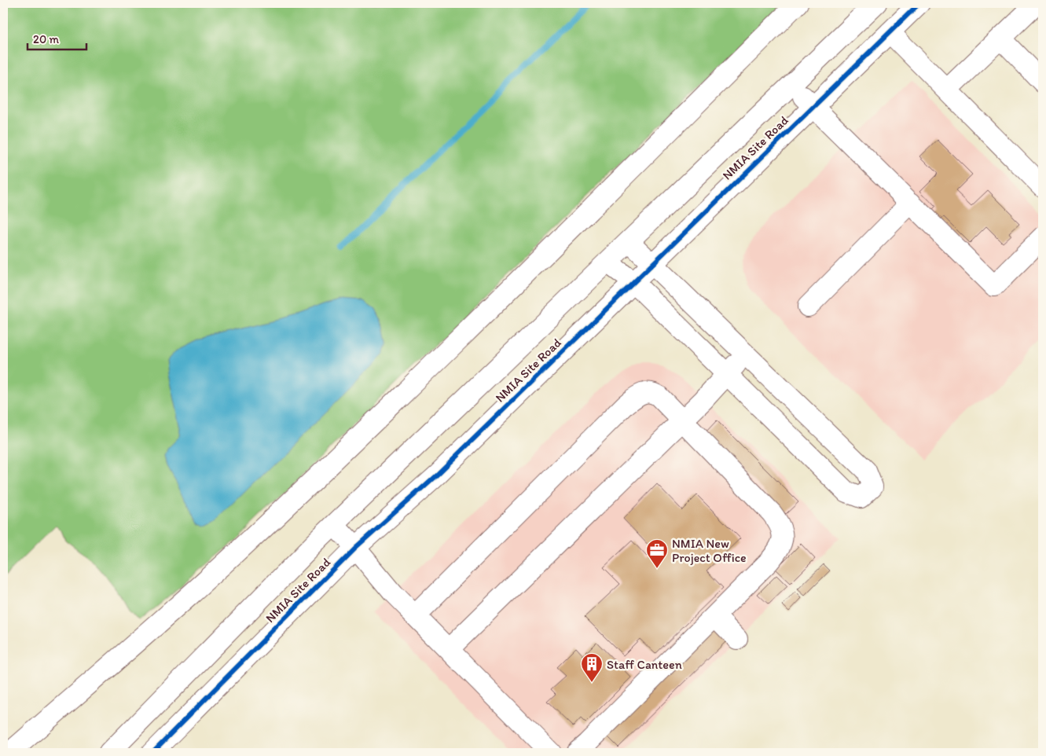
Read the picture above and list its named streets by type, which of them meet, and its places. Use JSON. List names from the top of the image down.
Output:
{
  "streets": {
    "street": ["NMIA Site Road"]
  },
  "places": {
    "office": ["NMIA New Project Office"],
    "building": ["Staff Canteen"]
  },
  "scale_bar": "20 m"
}
